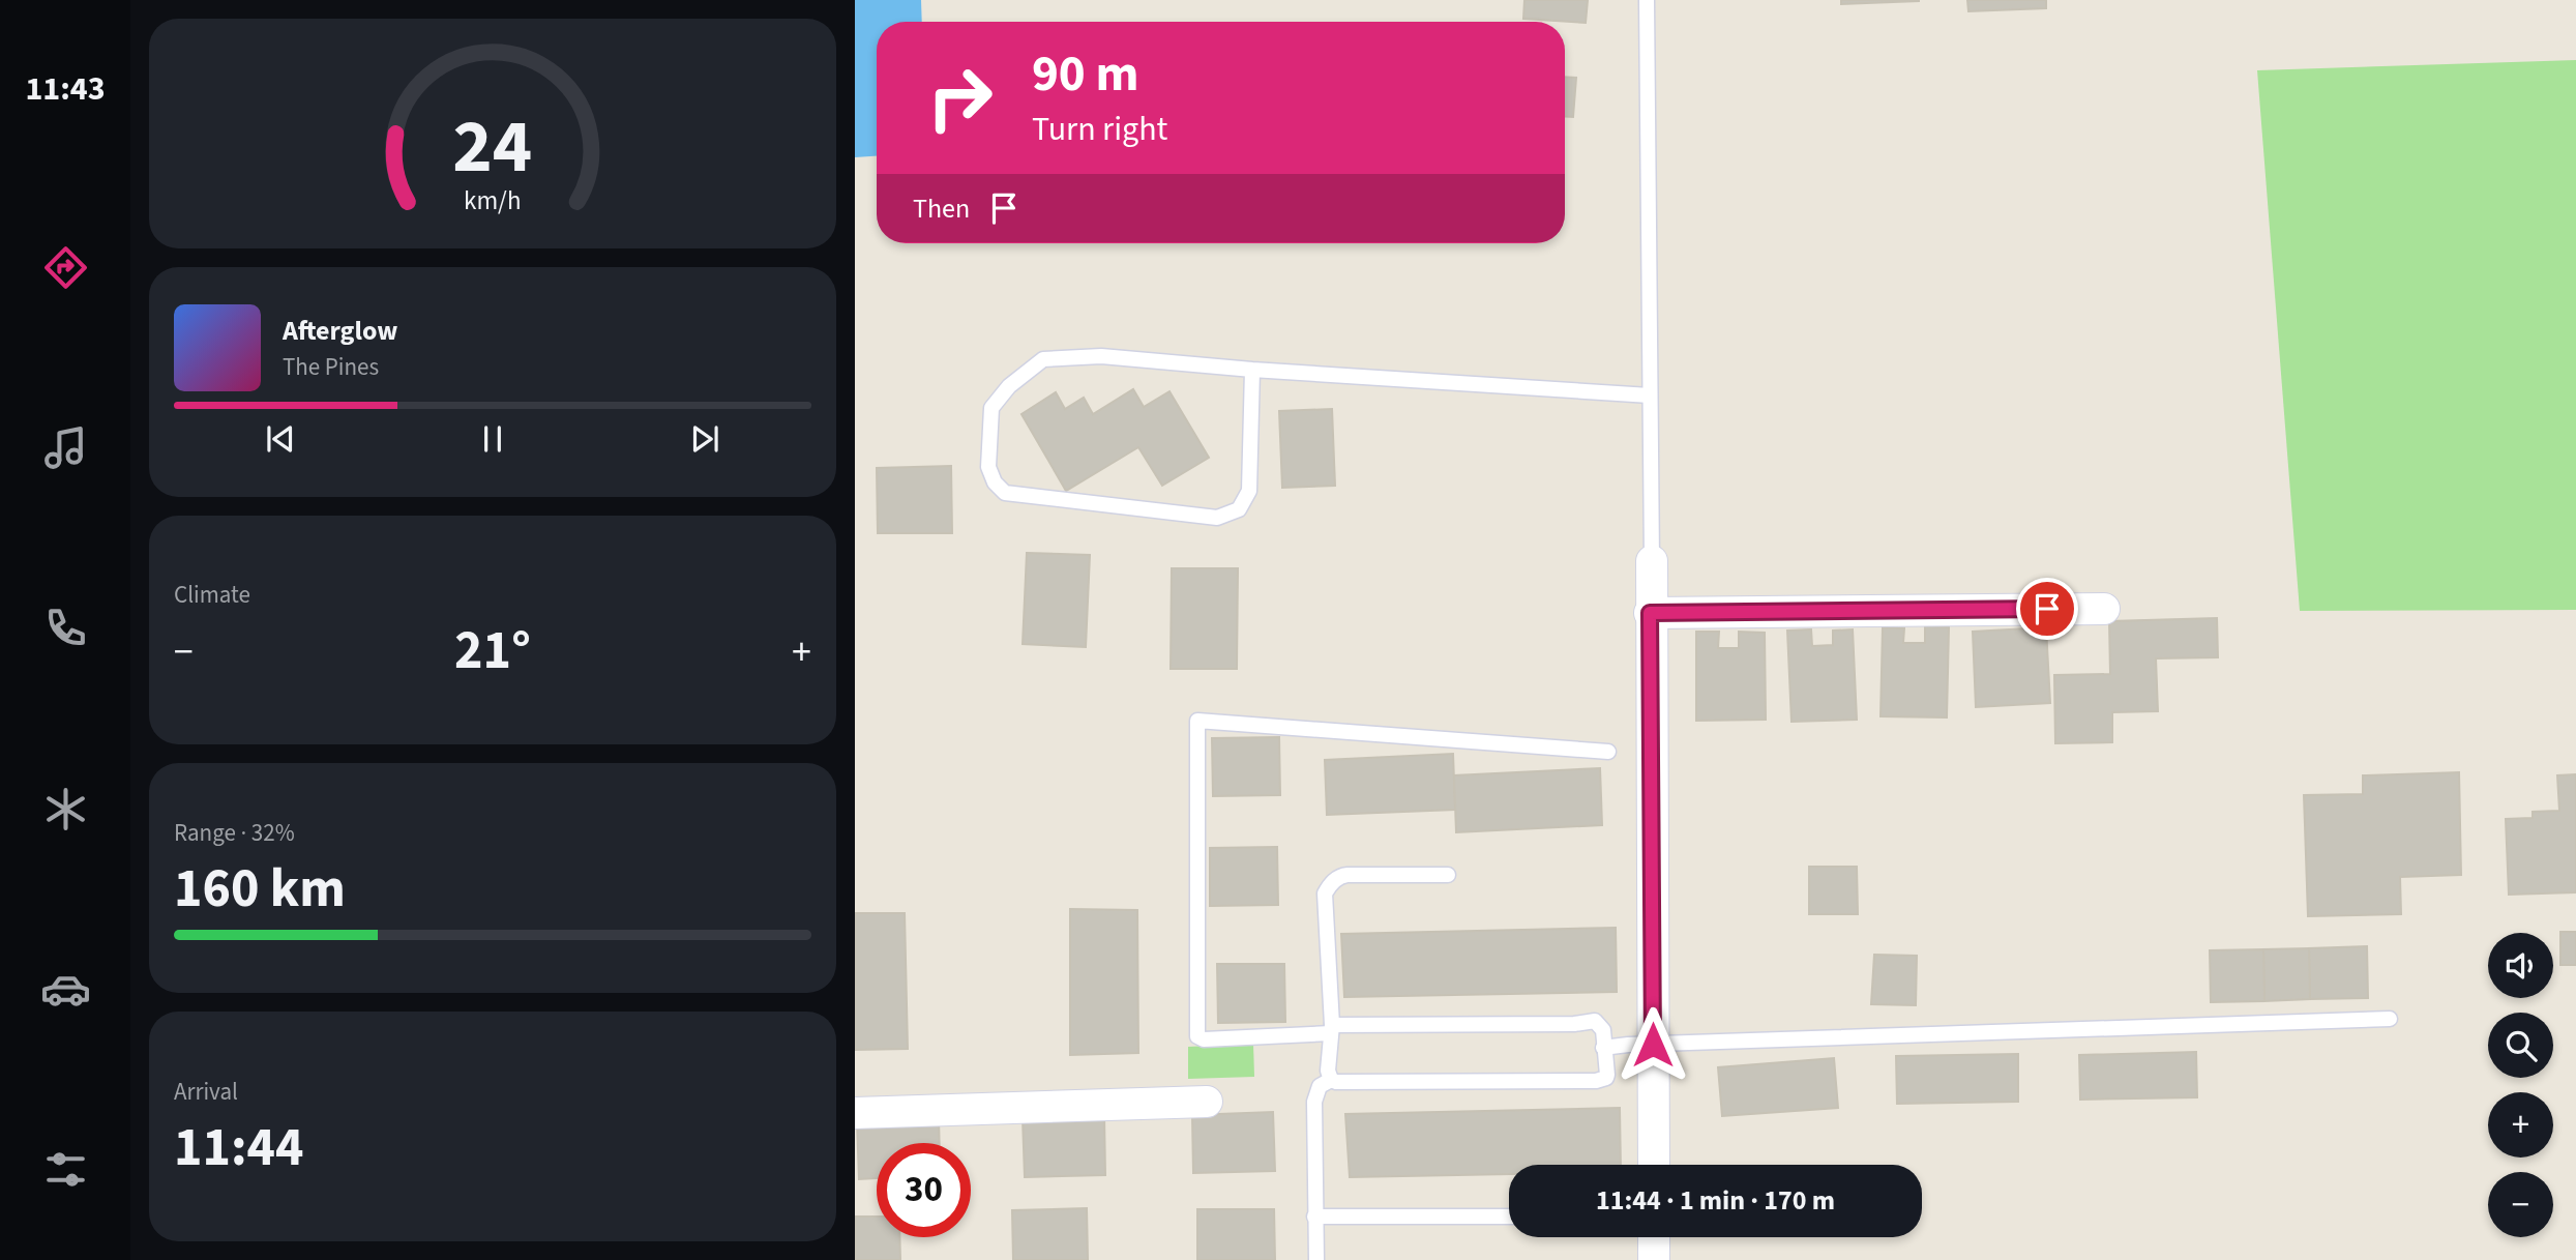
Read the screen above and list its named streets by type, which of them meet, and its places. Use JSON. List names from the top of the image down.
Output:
{
  "page": {
    "tabs": "11:43",
    "turn": ["90 m", "Turn right"],
    "then": "Then",
    "song": ["Afterglow", "The Pines"],
    "tile": [
      "Climate",
      ["Range · 32%", "160 km"],
      ["Arrival", "11:44"]
    ],
    "heat": ["−", "21°", "+"],
    "map_buttons": ["+", "−"],
    "limit": "30",
    "trip": "11:44 · 1 min · 170 m",
    "gauge": ["24", "km/h"]
  }
}
